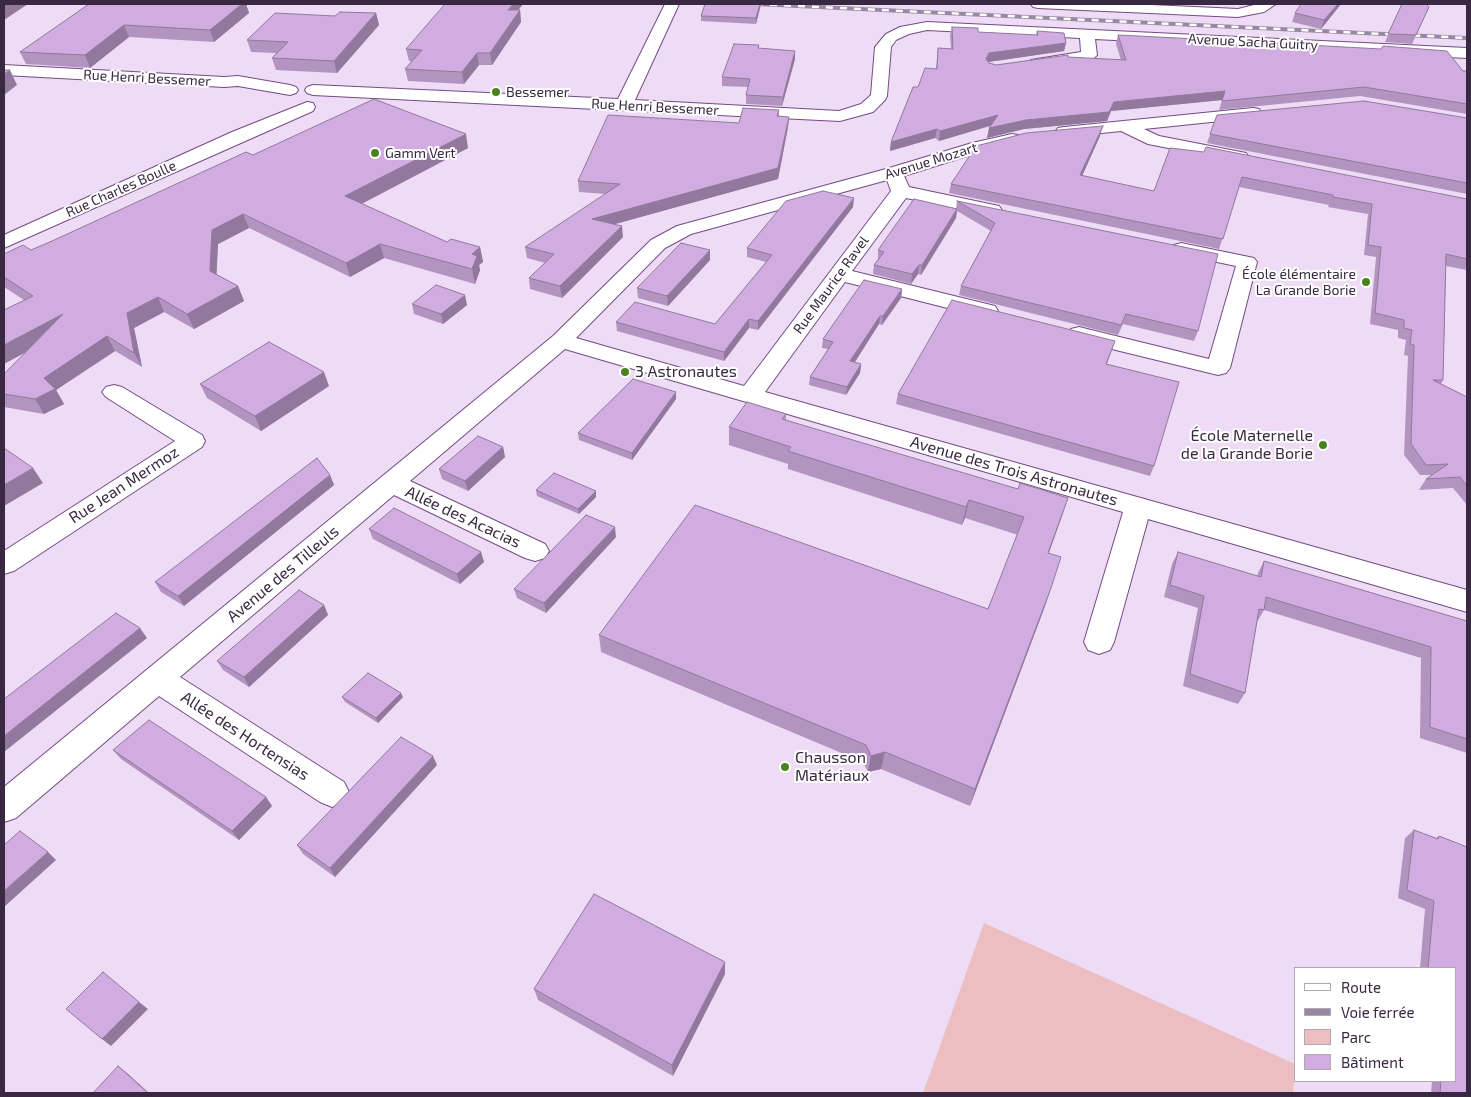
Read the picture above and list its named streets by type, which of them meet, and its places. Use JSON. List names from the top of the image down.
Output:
{
  "streets": {
    "street": [
      "Avenue Sacha Guitry",
      "Rue Henri Bessemer",
      "Avenue Mozart",
      "Rue Charles Boulle",
      "Rue Maurice Ravel",
      "Avenue des Trois Astronautes",
      "Rue Jean Mermoz",
      "Allée des Acacias",
      "Avenue des Tilleuls",
      "Allée des Hortensias"
    ]
  },
  "crossings": [
    ["Avenue Sacha Guitry", "Rue Henri Bessemer"],
    ["Rue Henri Bessemer", "Rue Charles Boulle"],
    ["Avenue Mozart", "Rue Maurice Ravel"],
    ["Avenue Mozart", "Avenue des Trois Astronautes"],
    ["Avenue Mozart", "Avenue des Tilleuls"],
    ["Rue Maurice Ravel", "Avenue des Trois Astronautes"],
    ["Avenue des Trois Astronautes", "Avenue des Tilleuls"],
    ["Allée des Acacias", "Avenue des Tilleuls"],
    ["Avenue des Tilleuls", "Allée des Hortensias"]
  ],
  "places": [
    "Bessemer",
    "Gamm Vert",
    "École élémentaire La Grande Borie",
    "3 Astronautes",
    "École Maternelle de la Grande Borie",
    "Chausson Matériaux"
  ],
  "legend": [
    "Route",
    "Voie ferrée",
    "Parc",
    "Bâtiment"
  ]
}
